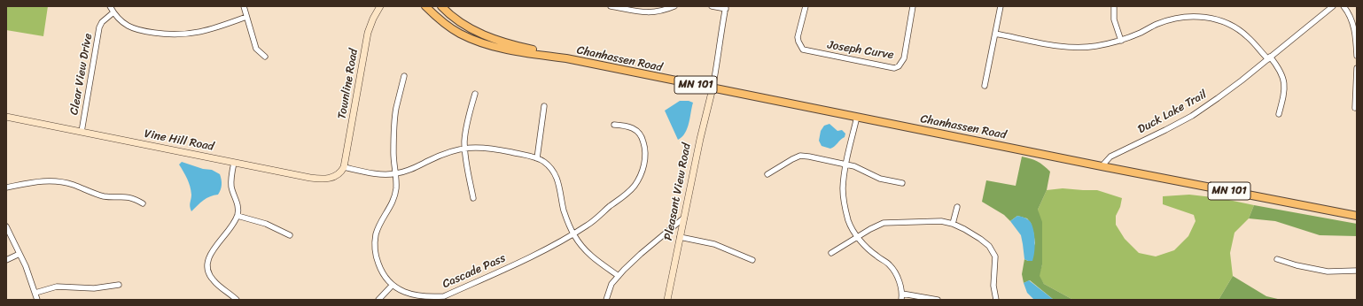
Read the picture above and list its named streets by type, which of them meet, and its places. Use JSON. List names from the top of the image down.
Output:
{
  "streets": {
    "main road": ["Chanhassen Road", "MN 101"],
    "street": [
      "Joseph Curve",
      "Clear View Drive",
      "Townline Road",
      "Duck Lake Trail",
      "Vine Hill Road",
      "Pleasant View Road",
      "Cascade Pass"
    ]
  },
  "crossings": [
    ["Chanhassen Road", "MN 101"],
    ["Chanhassen Road", "Duck Lake Trail"],
    ["Chanhassen Road", "Pleasant View Road"],
    ["Clear View Drive", "Vine Hill Road"],
    ["Townline Road", "Vine Hill Road"]
  ]
}
